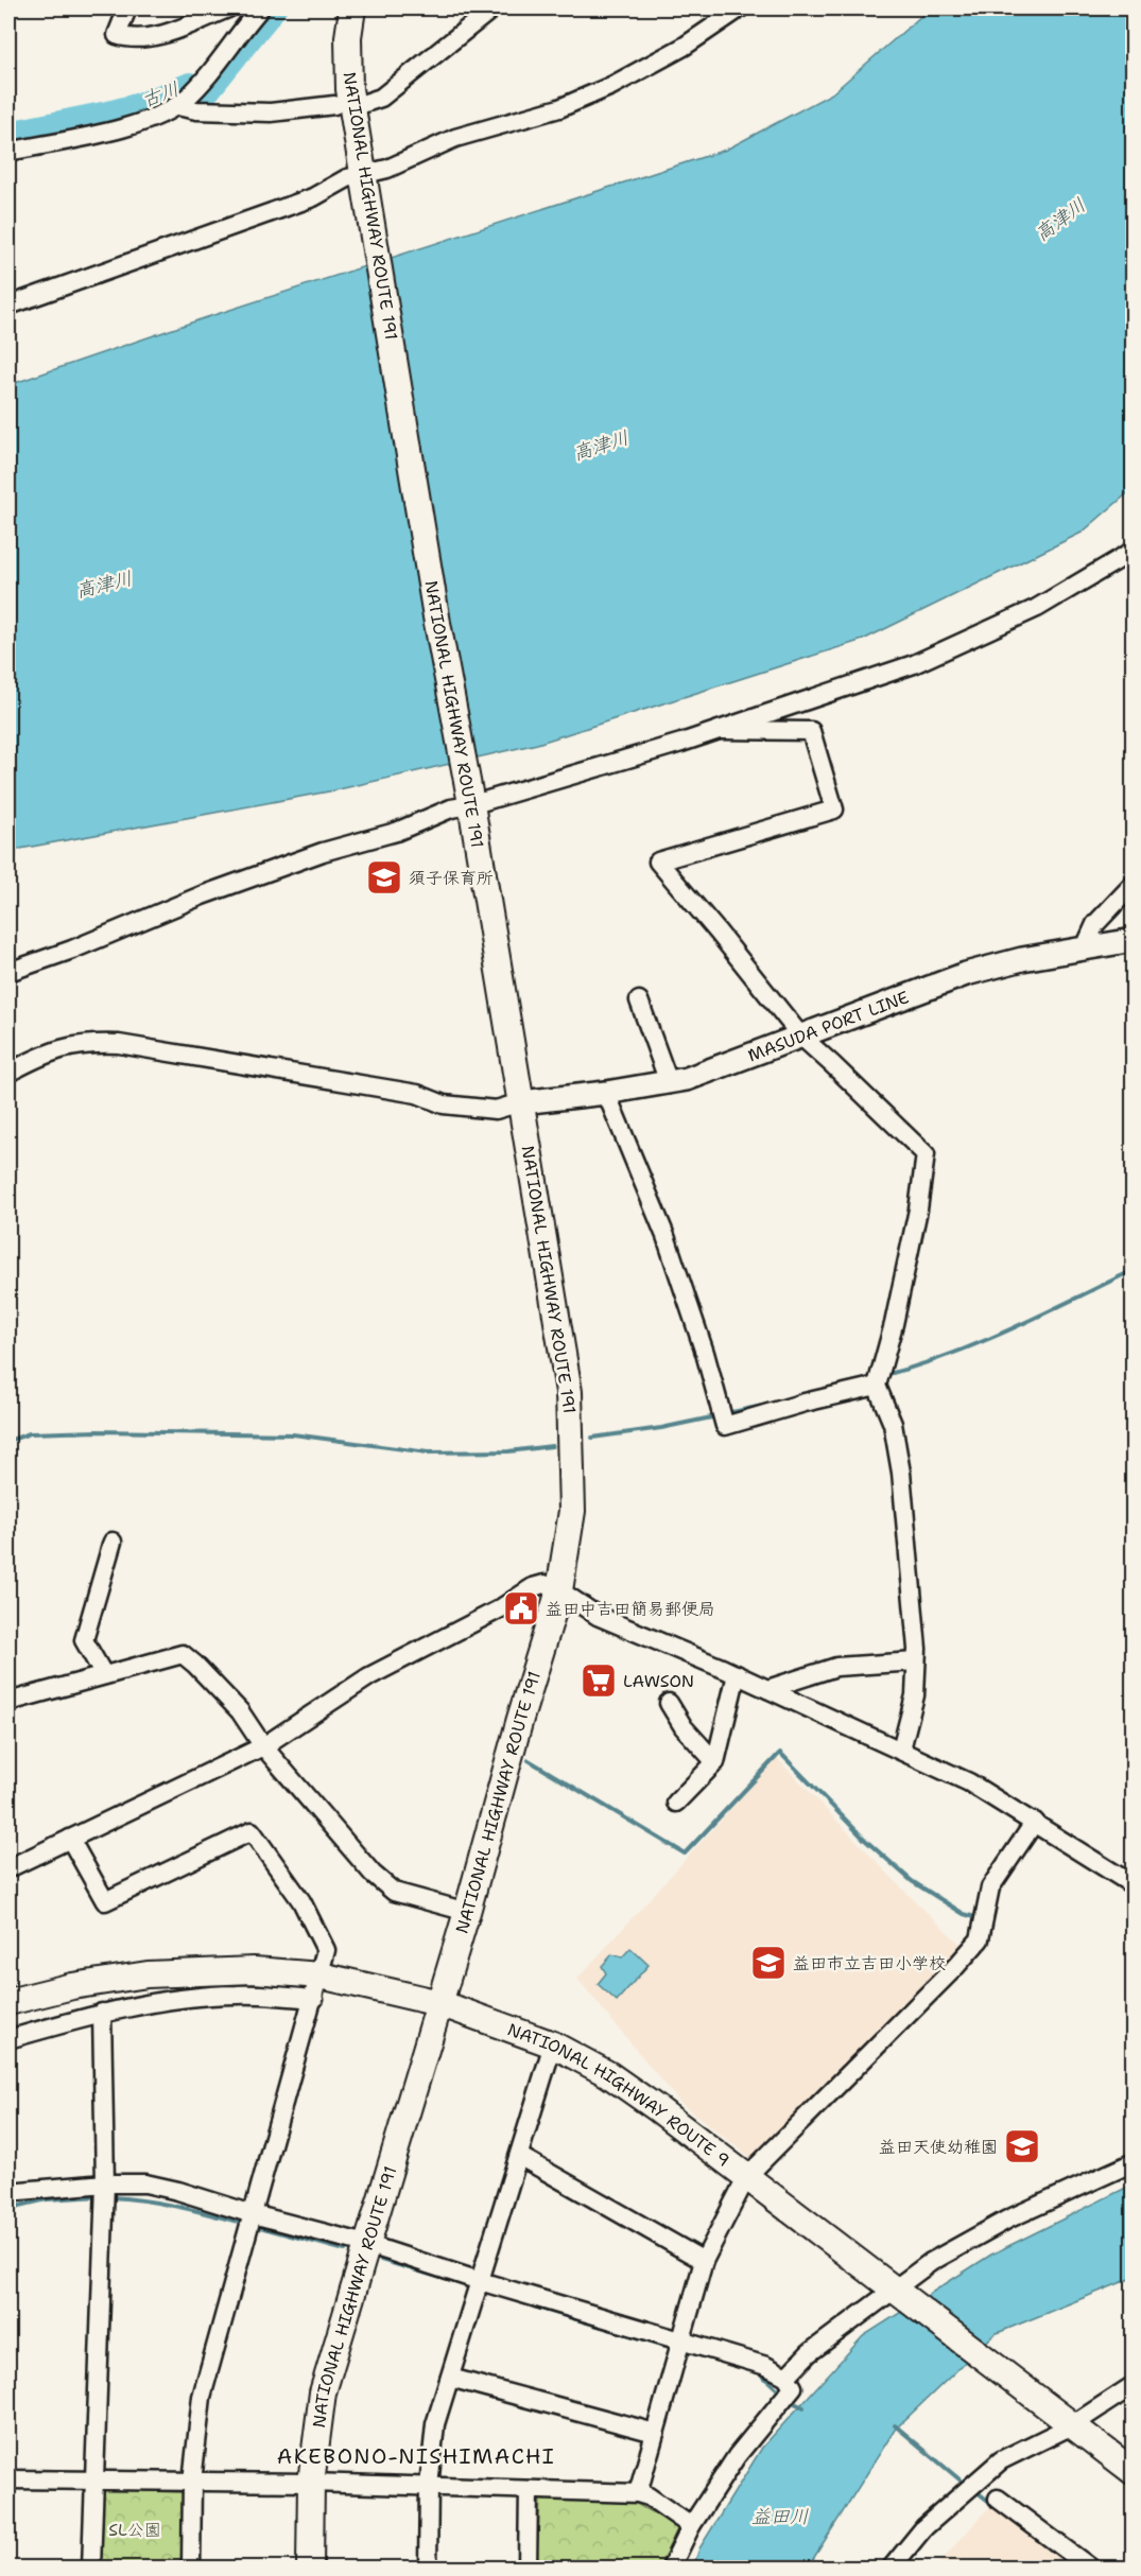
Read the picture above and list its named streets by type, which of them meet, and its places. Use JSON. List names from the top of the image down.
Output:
{
  "streets": {
    "highway": ["NATIONAL HIGHWAY ROUTE 191", "NATIONAL HIGHWAY ROUTE 9"],
    "main road": ["MASUDA PORT LINE"]
  },
  "crossings": [
    ["NATIONAL HIGHWAY ROUTE 191", "MASUDA PORT LINE"],
    ["NATIONAL HIGHWAY ROUTE 191", "NATIONAL HIGHWAY ROUTE 9"]
  ],
  "districts": ["AKEBONO-NISHIMACHI"],
  "water": ["古川", "高津川", "益田川"],
  "parks": ["SL公園"],
  "places": {
    "school or university": ["須子保育所", "益田市立吉田小学校", "益田天使幼稚園"],
    "public building": ["益田中吉田簡易郵便局"],
    "supermarket": ["LAWSON"]
  }
}
